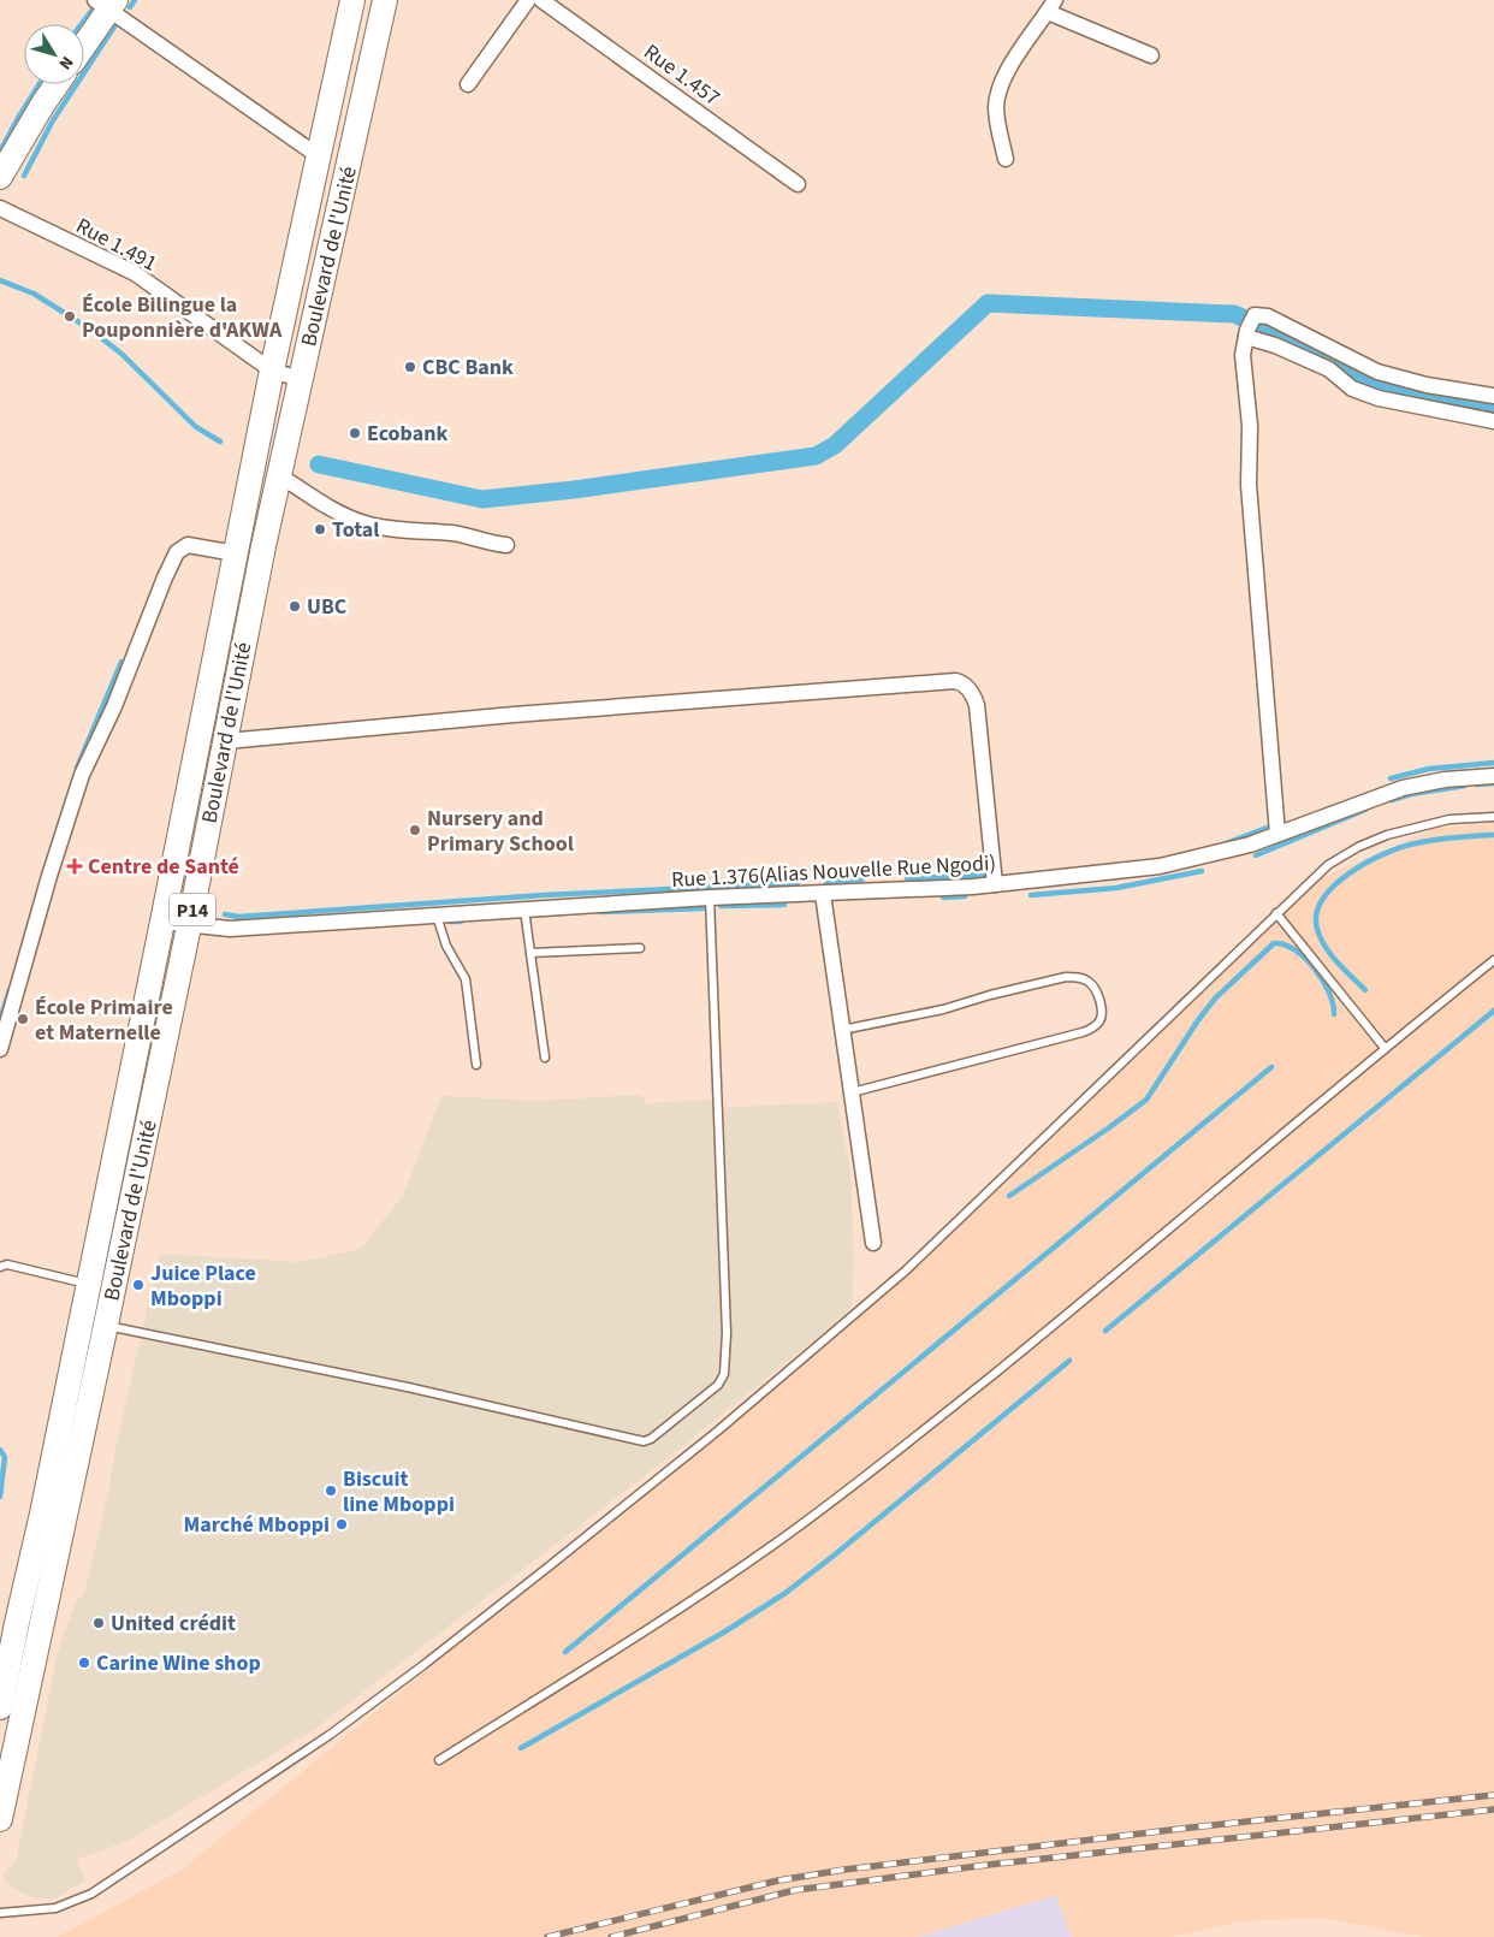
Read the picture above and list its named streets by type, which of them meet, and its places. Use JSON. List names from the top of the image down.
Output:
{
  "streets": {
    "main road": ["Boulevard de l'Unité", "P14"],
    "street": ["Rue 1.457", "Rue 1.491", "Rue 1.376(Alias Nouvelle Rue Ngodi)"]
  },
  "crossings": [
    ["Rue 1.491", "Boulevard de l'Unité"],
    ["Boulevard de l'Unité", "Rue 1.376(Alias Nouvelle Rue Ngodi)"]
  ],
  "places": {
    "other": [
      "École Bilingue la Pouponnière d'AKWA",
      "CBC Bank",
      "Ecobank",
      "Total",
      "UBC",
      "Nursery and Primary School",
      "École Primaire et Maternelle",
      "Juice Place Mboppi",
      "Biscuit line Mboppi",
      "Marché Mboppi",
      "United crédit",
      "Carine Wine shop"
    ],
    "health": ["Centre de Santé"]
  },
  "north": "bottom right"
}
